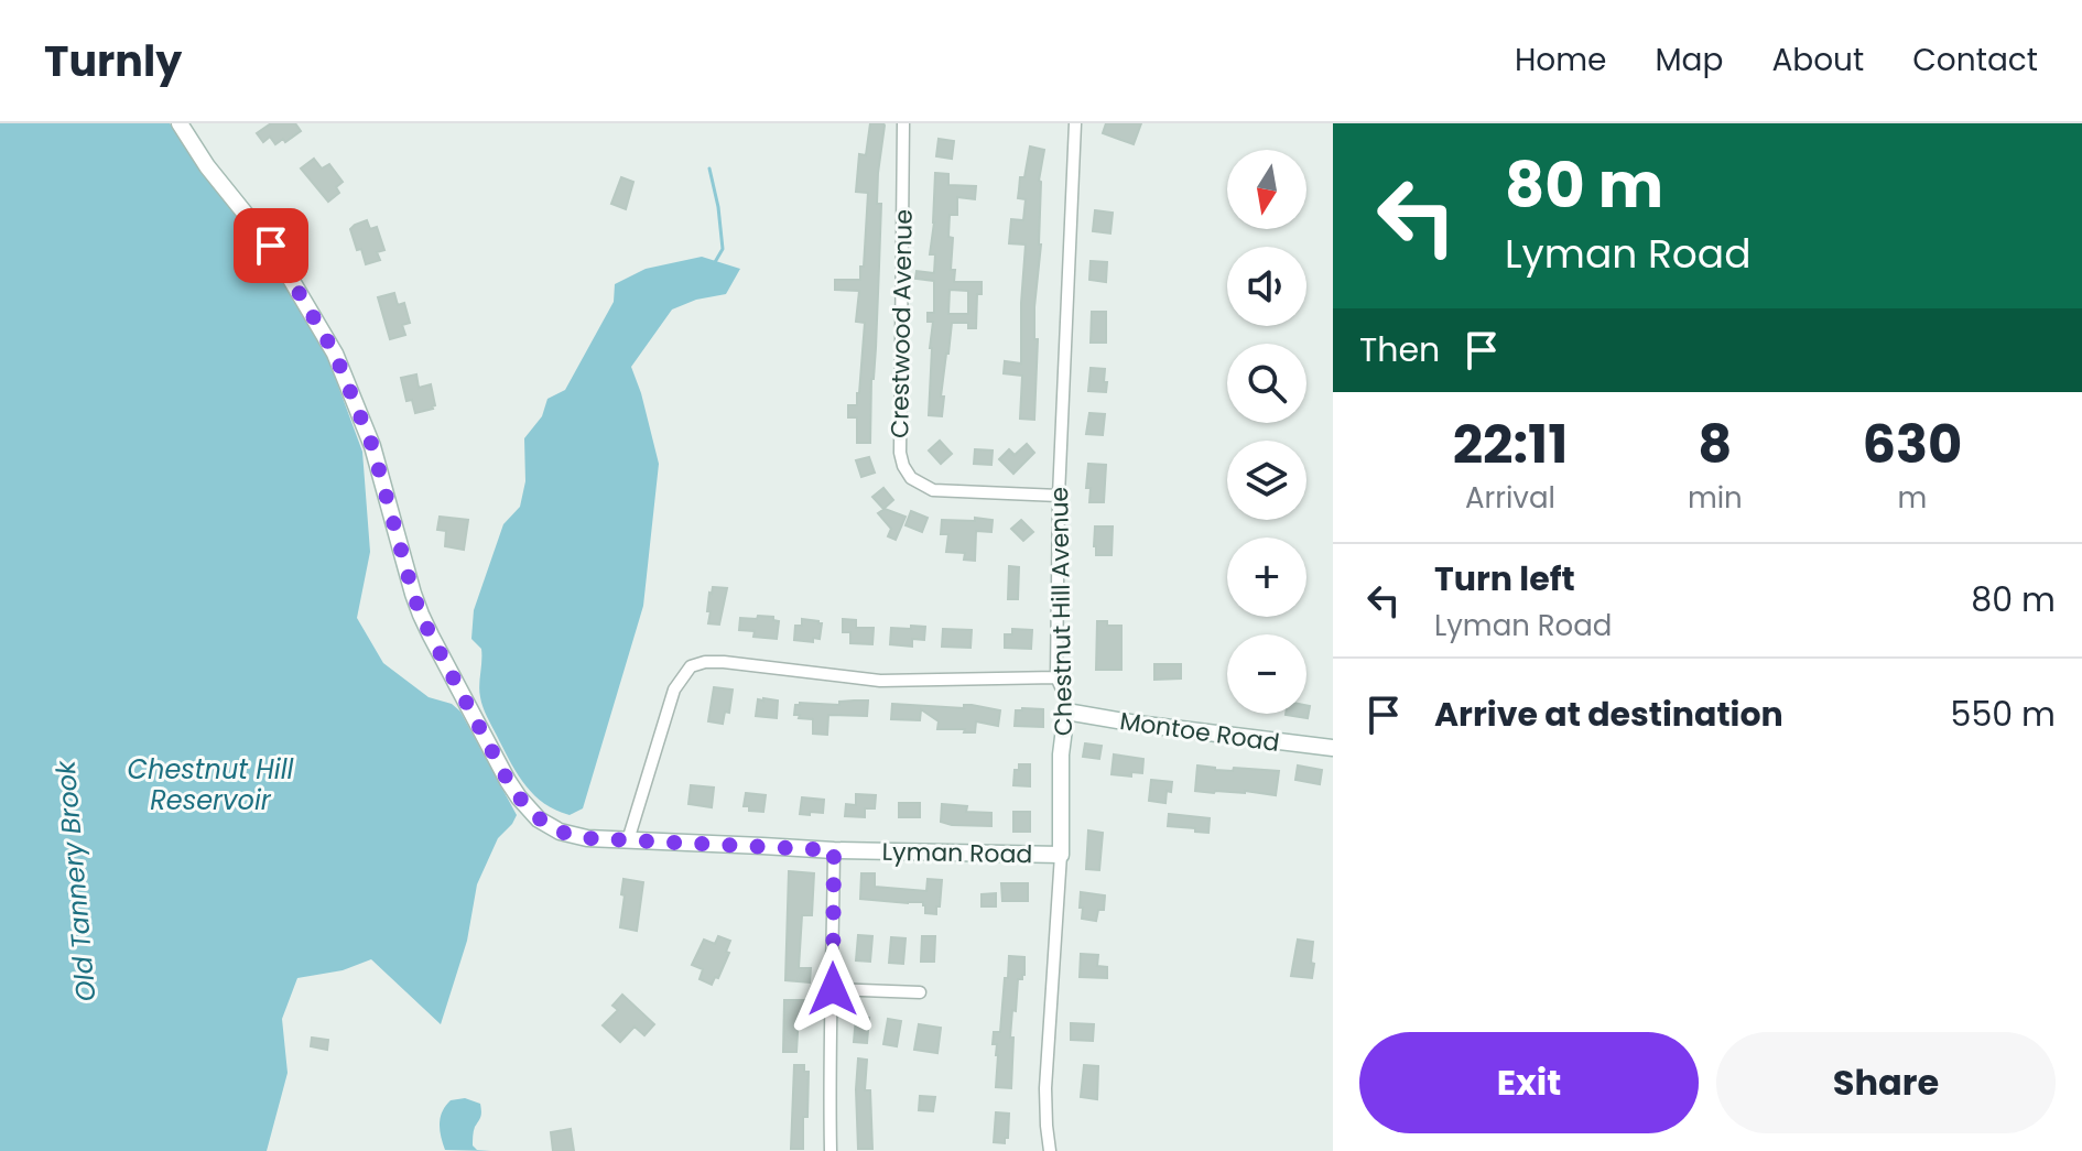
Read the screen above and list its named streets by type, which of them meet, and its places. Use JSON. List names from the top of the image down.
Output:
{
  "streets": {
    "street": [
      "Crestwood Avenue",
      "Chestnut Hill Avenue",
      "Montoe Road",
      "Lyman Road"
    ]
  },
  "crossings": [
    ["Crestwood Avenue", "Chestnut Hill Avenue"],
    ["Chestnut Hill Avenue", "Montoe Road"],
    ["Chestnut Hill Avenue", "Lyman Road"]
  ],
  "water": ["Chestnut Hill Reservoir", "Old Tannery Brook"],
  "north": "bottom",
  "page": {
    "header": "Turnly",
    "nav": [
      "Home",
      "Map",
      "About",
      "Contact"
    ],
    "turn": ["80 m", "Lyman Road"],
    "map_buttons": ["+", "−"],
    "then": "Then",
    "eta": [
      "22:11",
      "Arrival",
      "8",
      "min",
      "630",
      "m"
    ],
    "list": [
      {
        "name": "Turn left",
        "note": "Lyman Road",
        "value": "80 m"
      },
      {
        "name": "Arrive at destination",
        "value": "550 m"
      }
    ],
    "buttons": ["Exit", "Share"]
  }
}
